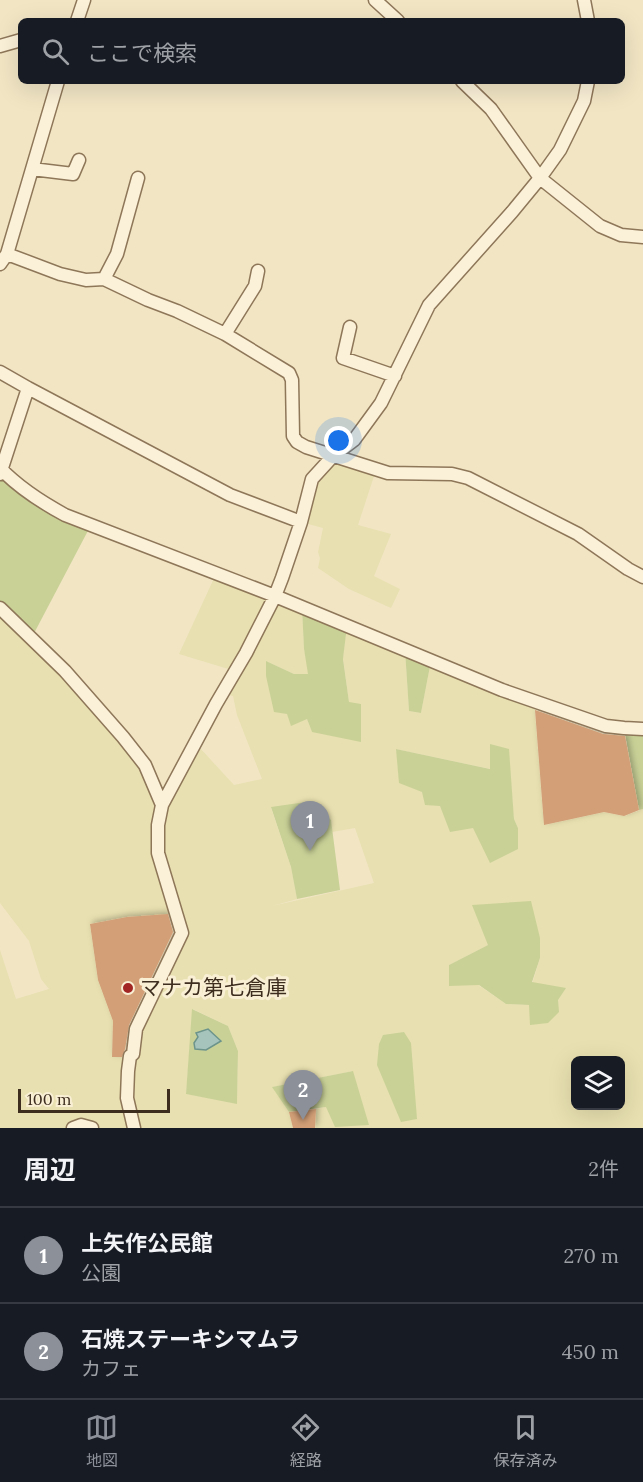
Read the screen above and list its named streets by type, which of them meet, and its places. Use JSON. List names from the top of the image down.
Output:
{
  "places": ["マナカ第七倉庫"],
  "scale_bar": "100 m",
  "page": {
    "search": "ここで検索",
    "pins": ["1", "2"],
    "scale": "100 m",
    "heading": ["周辺", "2件"],
    "list": [
      {
        "mark": "1",
        "name": "上矢作公民館",
        "note": "公園",
        "value": "270 m"
      },
      {
        "mark": "2",
        "name": "石焼ステーキシマムラ",
        "note": "カフェ",
        "value": "450 m"
      }
    ],
    "nav": ["地図", "経路", "保存済み"]
  }
}
